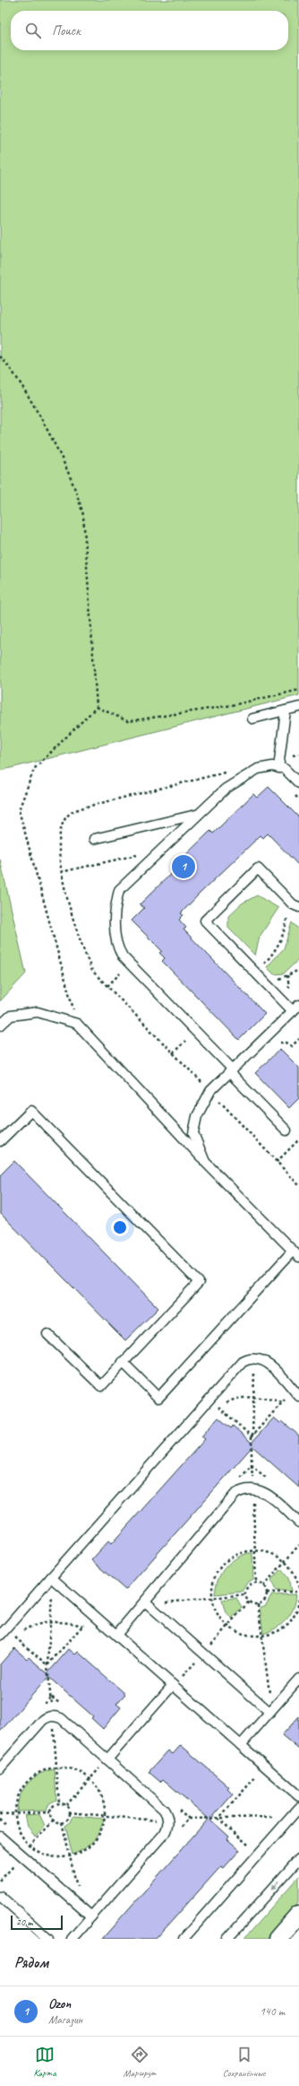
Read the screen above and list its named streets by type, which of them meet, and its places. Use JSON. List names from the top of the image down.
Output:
{
  "scale_bar": "20 m",
  "page": {
    "search": "Поиск",
    "pins": "1",
    "scale": "20 m",
    "heading": "Рядом",
    "list": [
      {
        "mark": "1",
        "name": "Ozon",
        "note": "Магазин",
        "value": "140 m"
      }
    ],
    "nav": ["Карта", "Маршрут", "Сохранённые"]
  }
}
